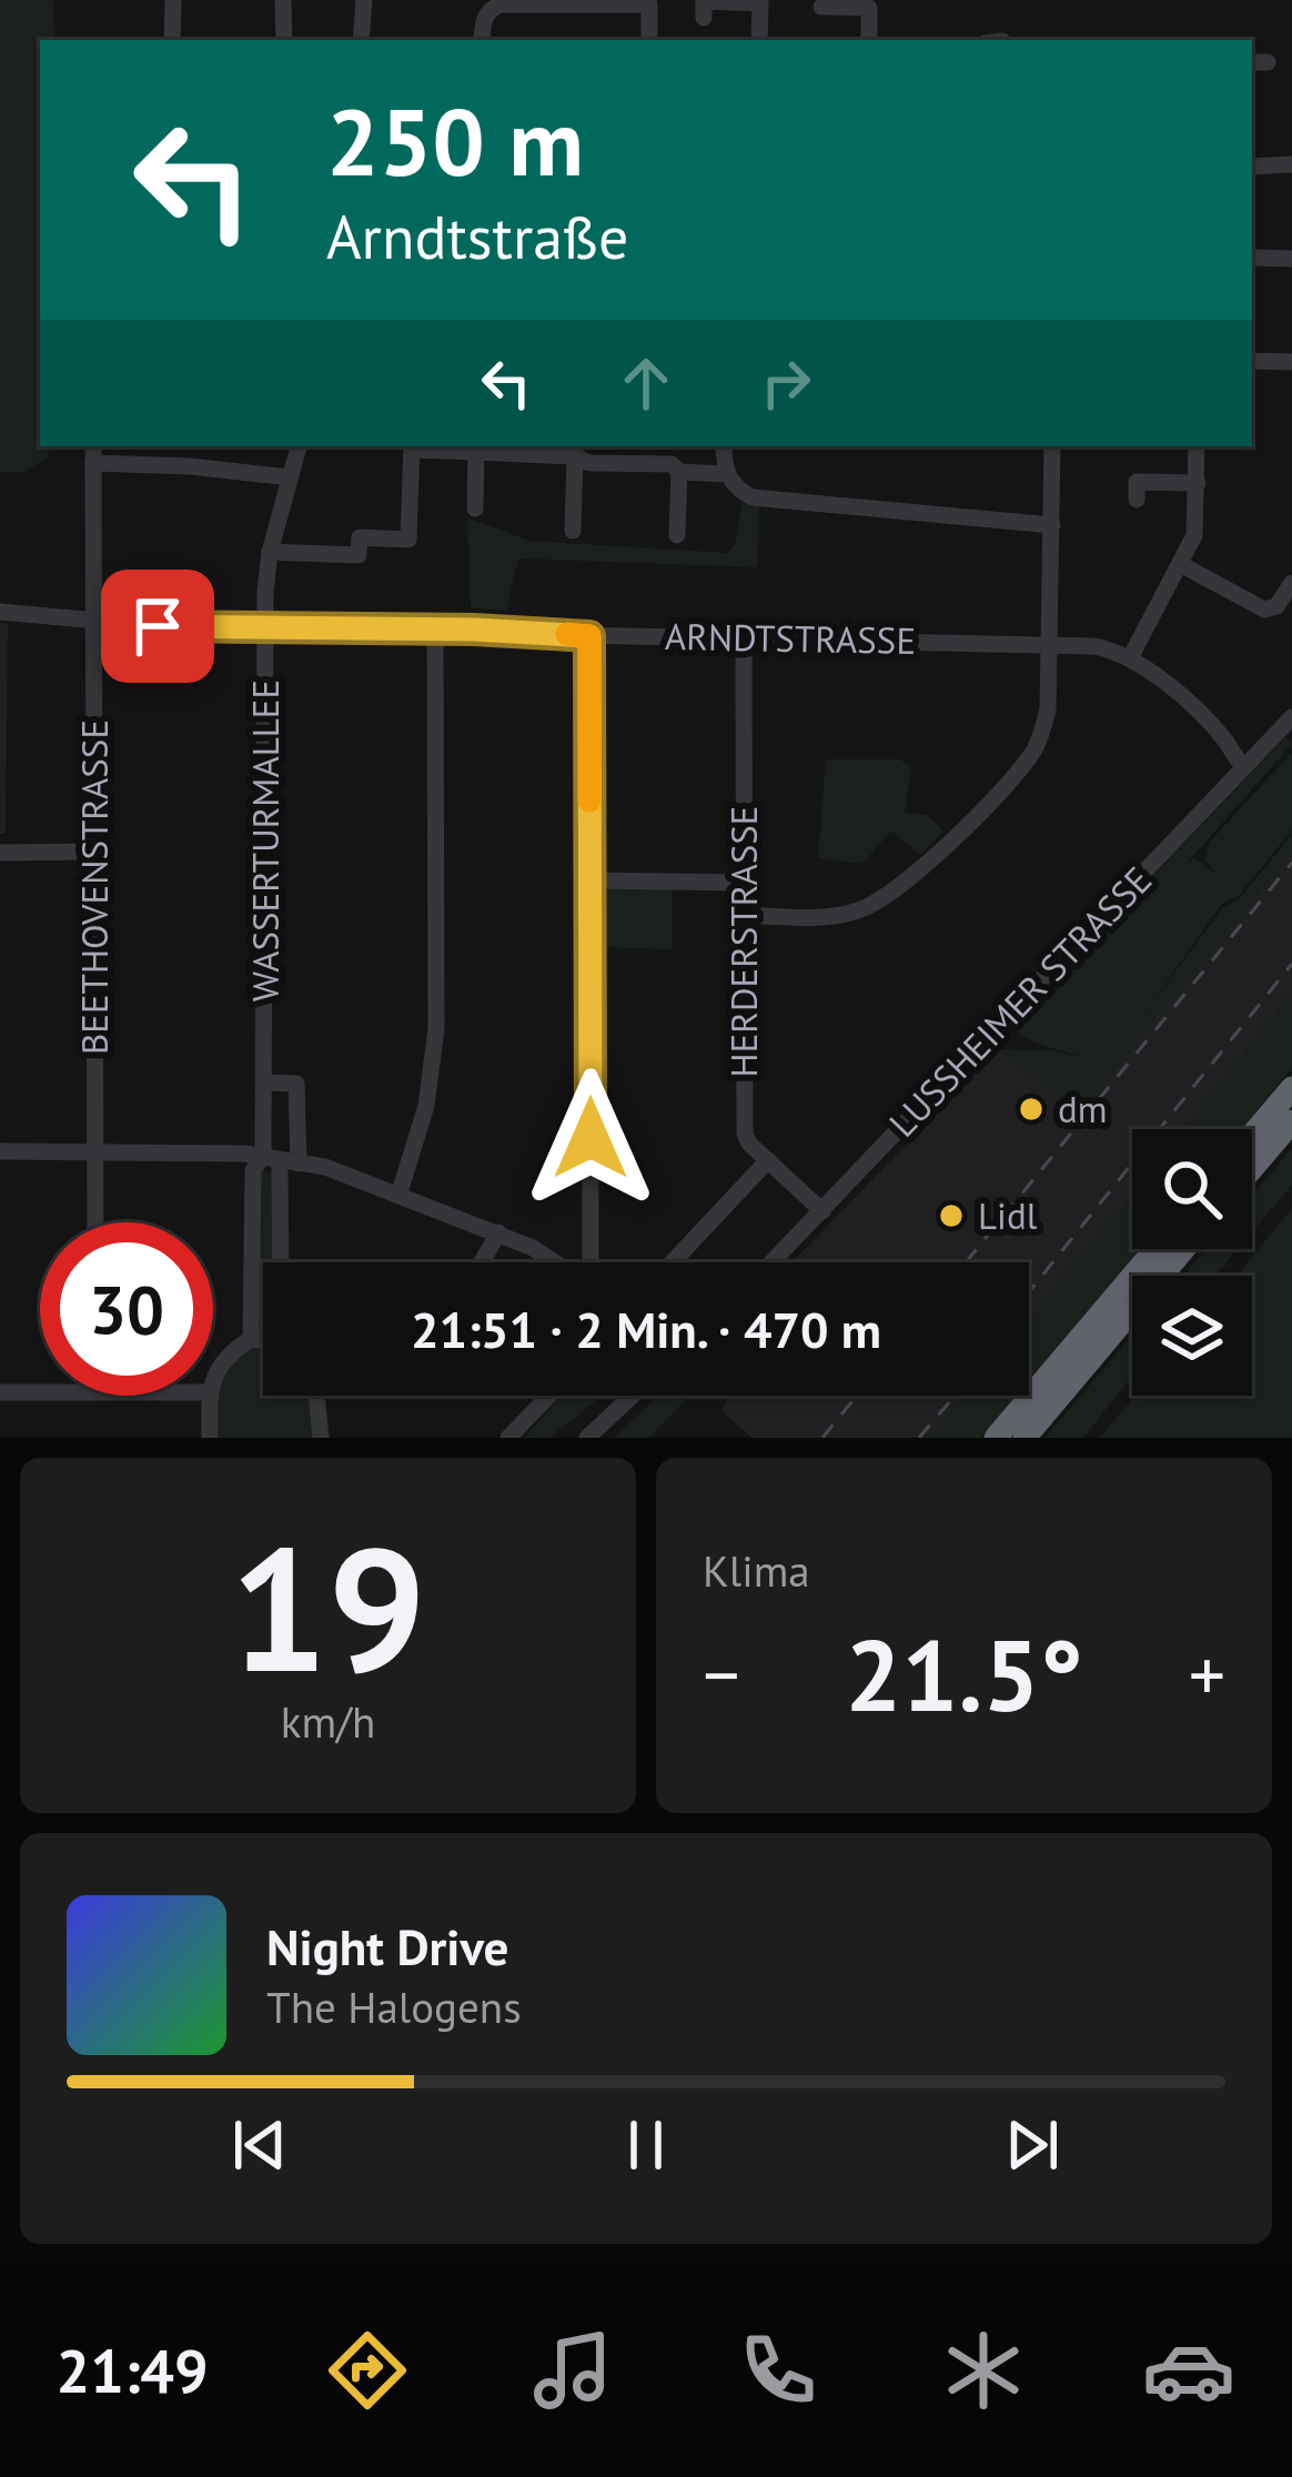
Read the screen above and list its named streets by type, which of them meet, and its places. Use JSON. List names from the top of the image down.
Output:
{
  "streets": {
    "street": [
      "ARNDTSTRASSE",
      "WASSERTURMALLEE",
      "BEETHOVENSTRASSE",
      "HERDERSTRASSE",
      "LUSSHEIMER STRASSE"
    ]
  },
  "crossings": [
    ["ARNDTSTRASSE", "WASSERTURMALLEE"],
    ["ARNDTSTRASSE", "BEETHOVENSTRASSE"],
    ["ARNDTSTRASSE", "HERDERSTRASSE"],
    ["ARNDTSTRASSE", "LUSSHEIMER STRASSE"],
    ["HERDERSTRASSE", "LUSSHEIMER STRASSE"]
  ],
  "places": ["dm", "Lidl"],
  "page": {
    "turn": ["250 m", "Arndtstraße"],
    "limit": "30",
    "trip": "21:51 · 2 Min. · 470 m",
    "tile": [
      ["19", "km/h"],
      "Klima"
    ],
    "heat": ["−", "21.5°", "+"],
    "song": ["Night Drive", "The Halogens"],
    "tabs": "21:49"
  }
}
